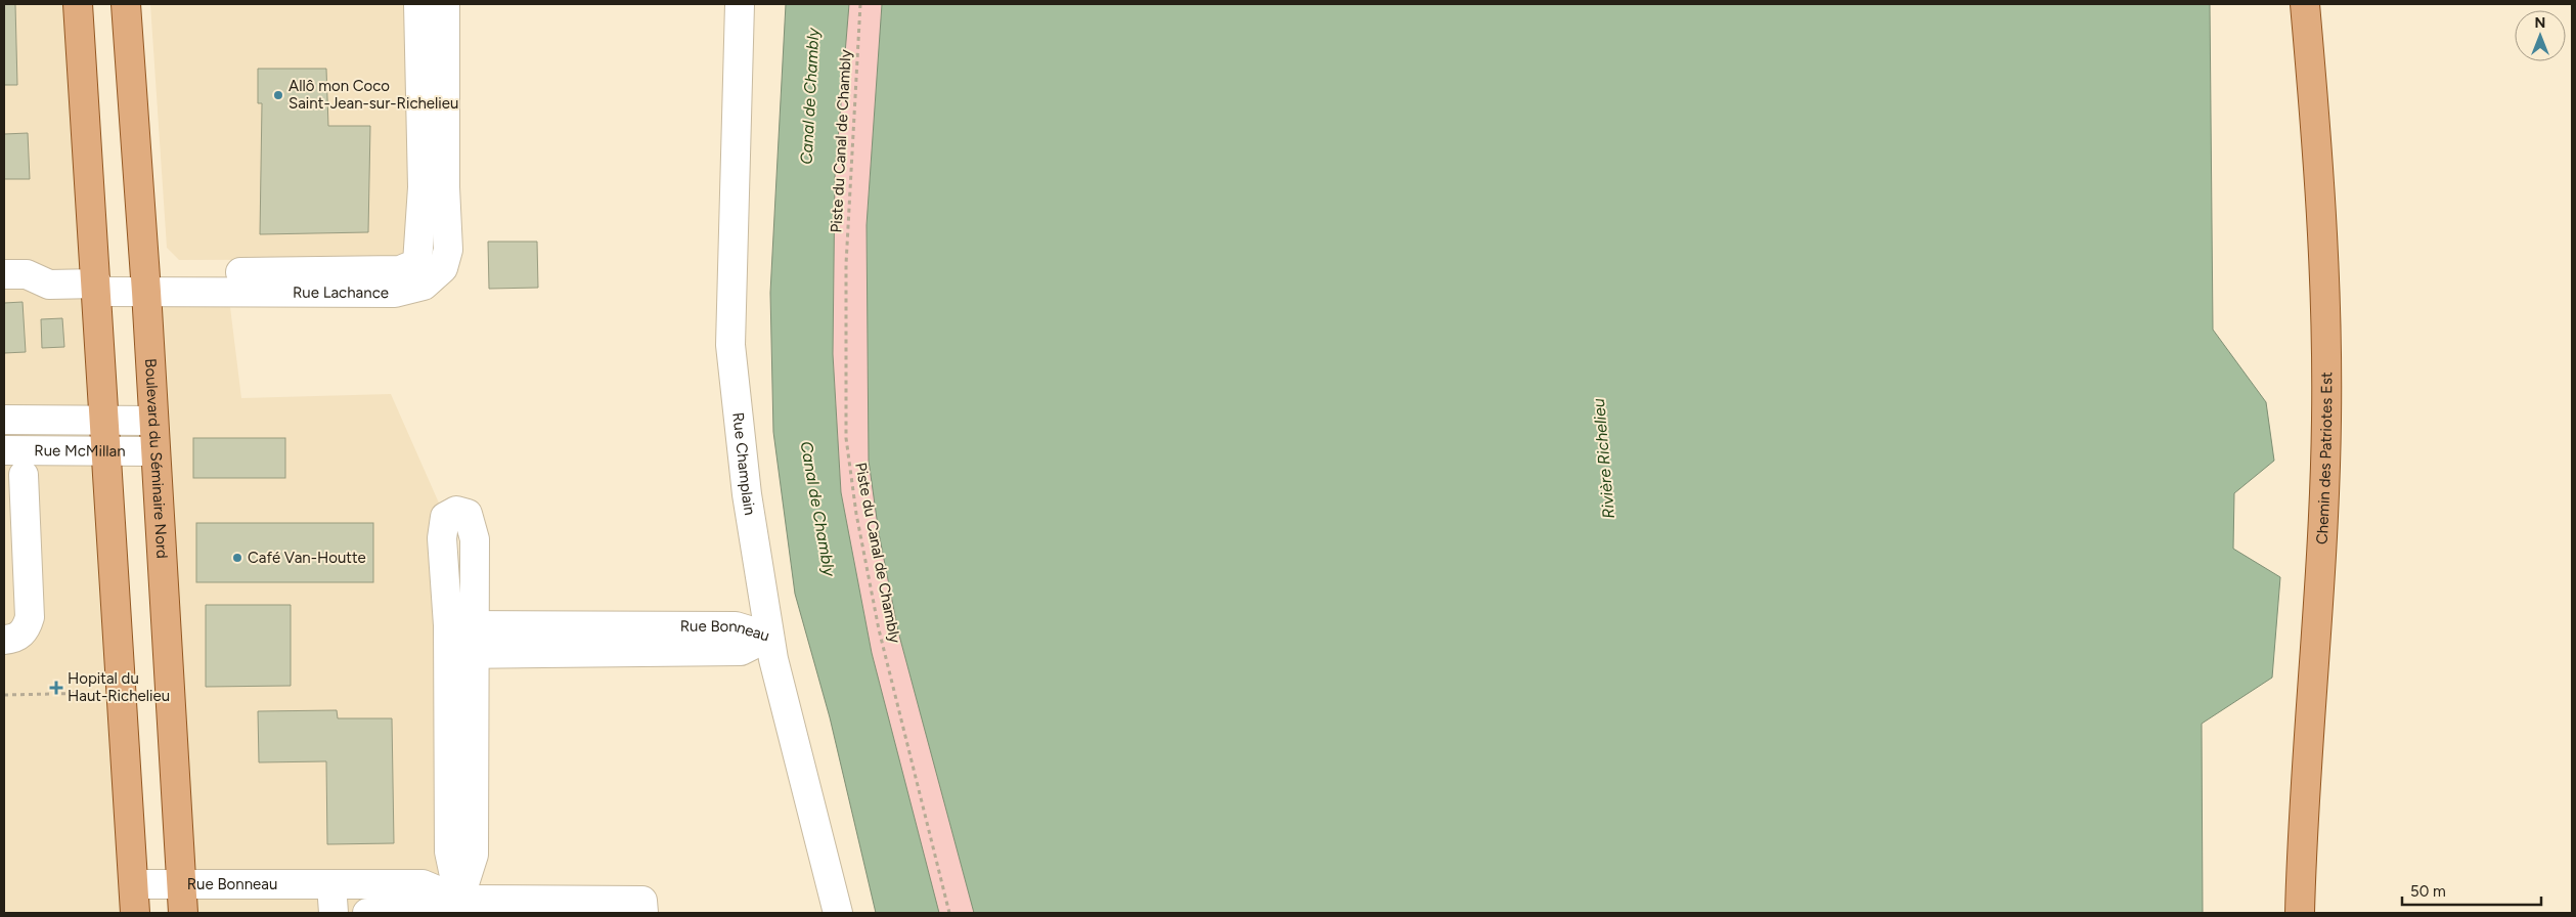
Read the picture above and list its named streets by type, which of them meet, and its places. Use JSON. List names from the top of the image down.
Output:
{
  "streets": {
    "main road": ["Boulevard du Séminaire Nord", "Chemin des Patriotes Est"],
    "street": [
      "Rue Lachance",
      "Rue McMillan",
      "Rue Champlain",
      "Rue Bonneau"
    ],
    "path": ["Piste du Canal de Chambly"]
  },
  "crossings": [
    ["Rue Lachance", "Boulevard du Séminaire Nord"],
    ["Rue McMillan", "Boulevard du Séminaire Nord"],
    ["Boulevard du Séminaire Nord", "Rue Bonneau"],
    ["Rue Champlain", "Rue Bonneau"]
  ],
  "water": ["Canal de Chambly", "Rivière Richelieu"],
  "places": {
    "other": ["Allô mon Coco Saint-Jean-sur-Richelieu", "Café Van-Houtte"],
    "health": ["Hopital du Haut-Richelieu"]
  },
  "scale_bar": "50 m",
  "north": "top"
}
